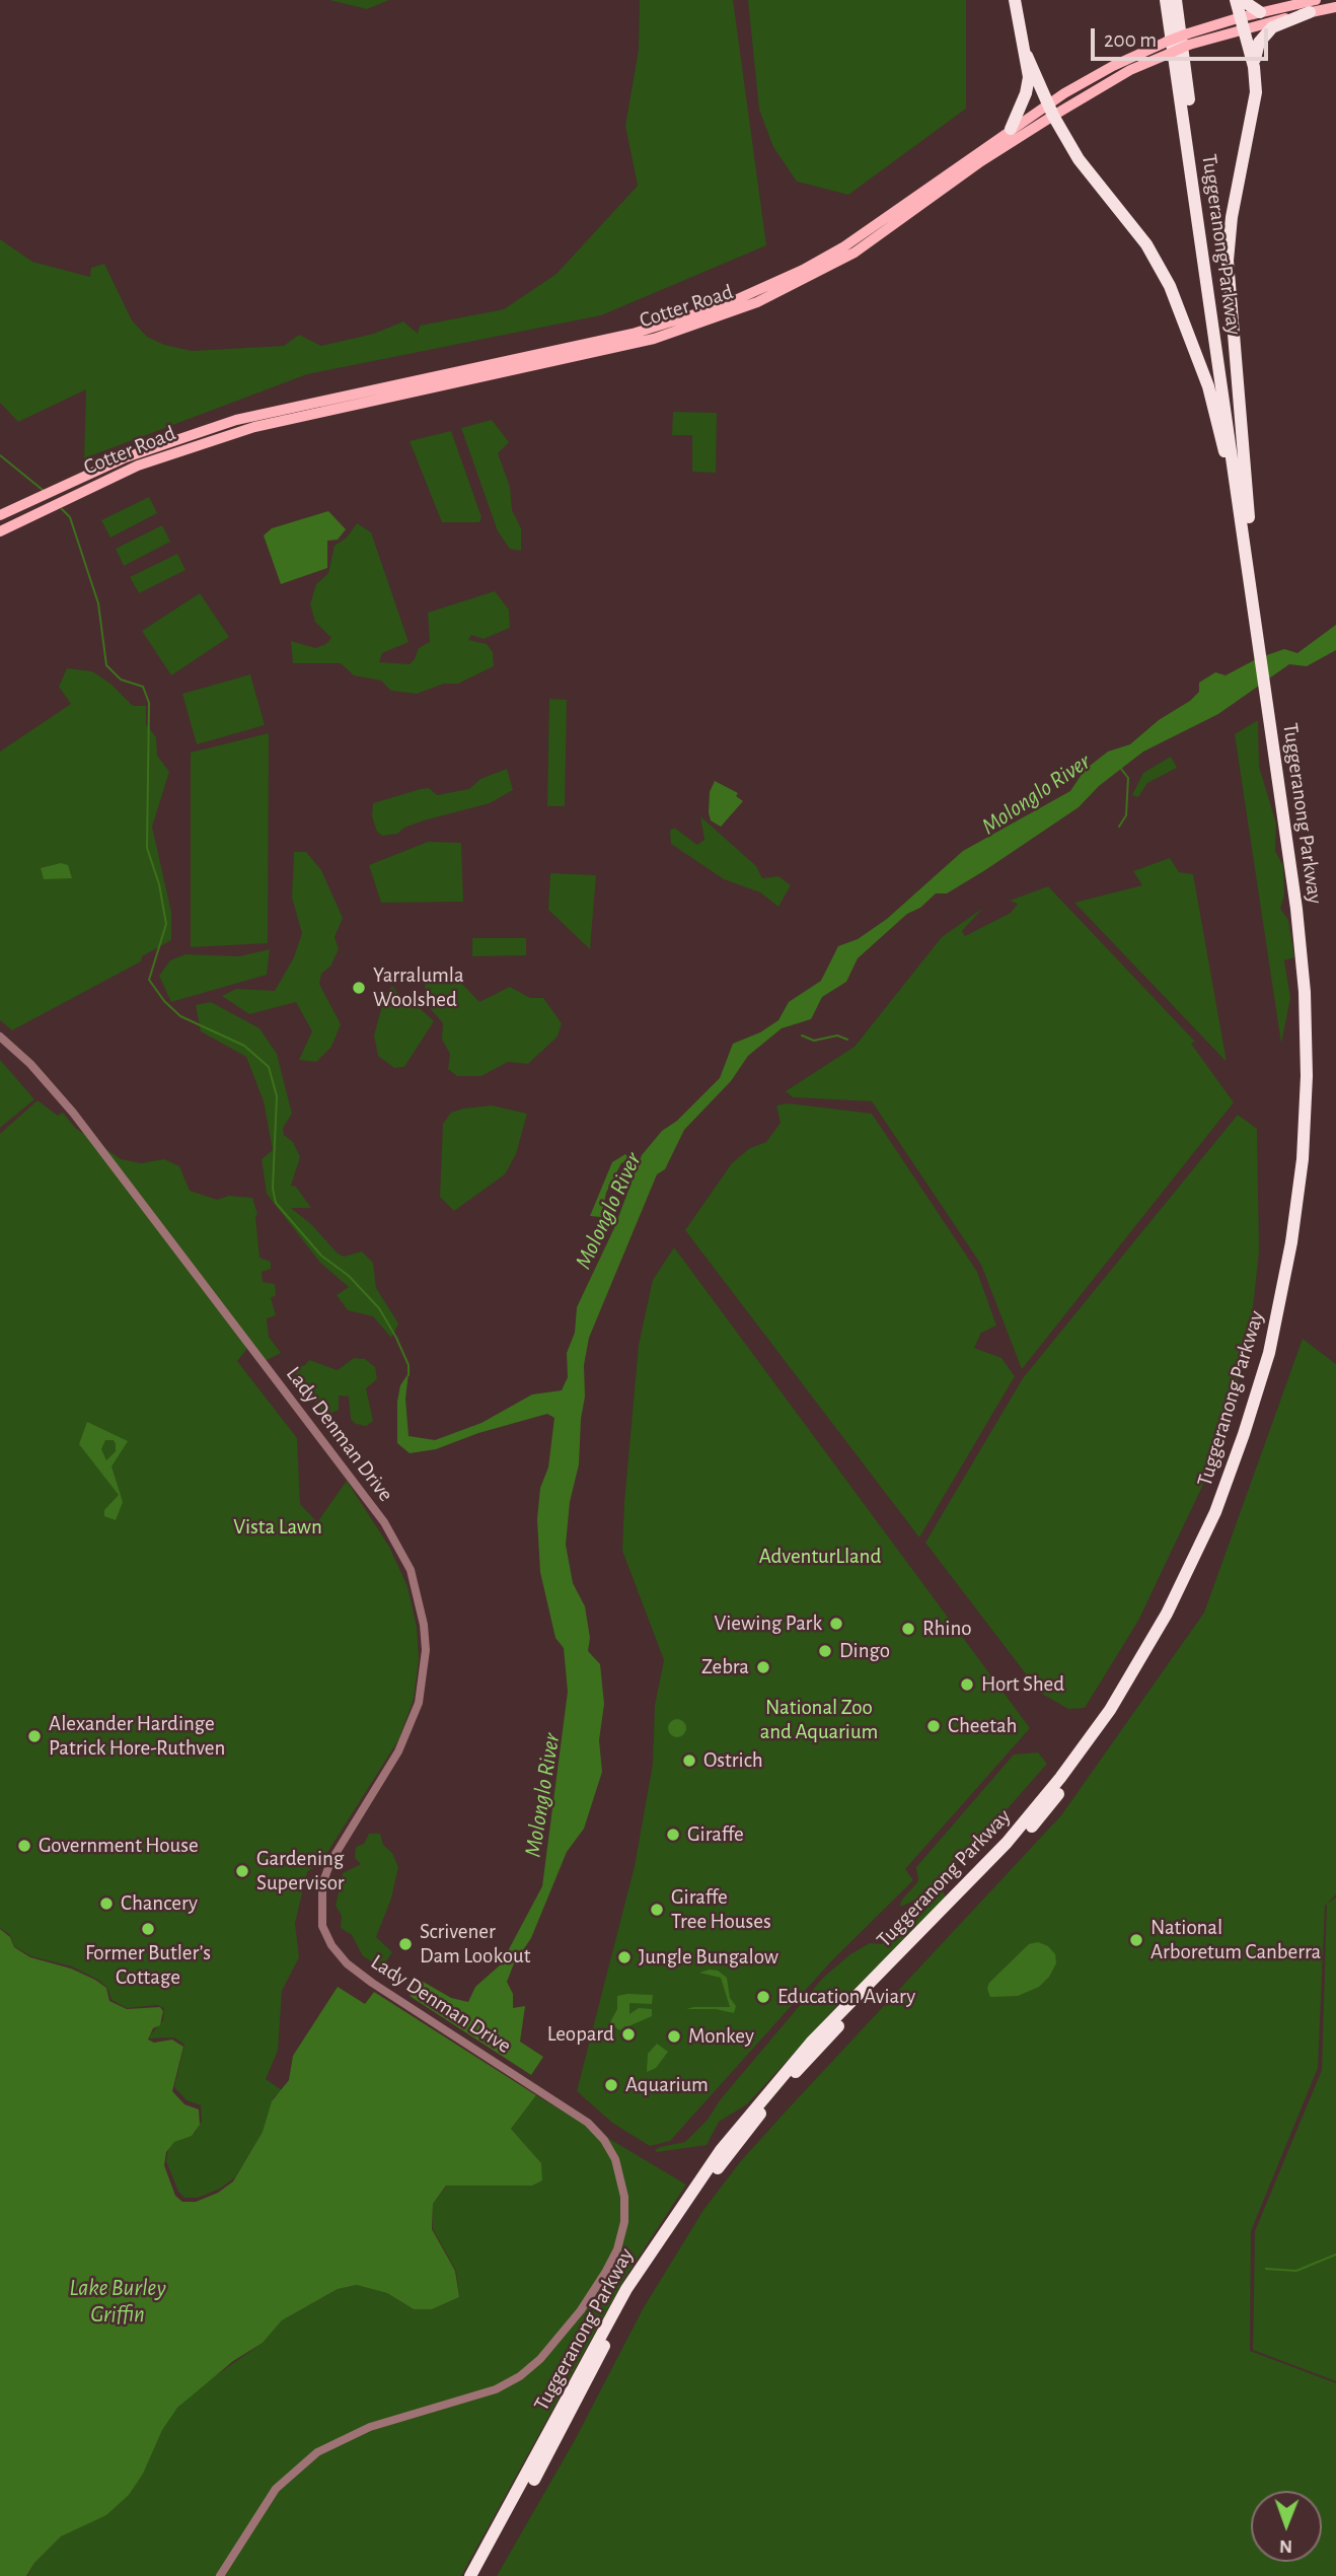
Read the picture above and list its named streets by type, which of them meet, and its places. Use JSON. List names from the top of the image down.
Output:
{
  "streets": {
    "highway": ["Tuggeranong Parkway"],
    "main road": ["Cotter Road"],
    "street": ["Lady Denman Drive"]
  },
  "water": ["Molonglo River", "Lake Burley Griffin"],
  "parks": ["Vista Lawn", "AdventurLland", "National Zoo and Aquarium"],
  "places": [
    "Yarralumla Woolshed",
    "Viewing Park",
    "Rhino",
    "Dingo",
    "Zebra",
    "Hort Shed",
    "Cheetah",
    "Alexander Hardinge Patrick Hore-Ruthven",
    "Ostrich",
    "Giraffe",
    "Government House",
    "Gardening Supervisor",
    "Chancery",
    "Giraffe Tree Houses",
    "Former Butler’s Cottage",
    "National Arboretum Canberra",
    "Scrivener Dam Lookout",
    "Jungle Bungalow",
    "Education Aviary",
    "Leopard",
    "Monkey",
    "Aquarium"
  ],
  "scale_bar": "200 m",
  "north": "bottom"
}
